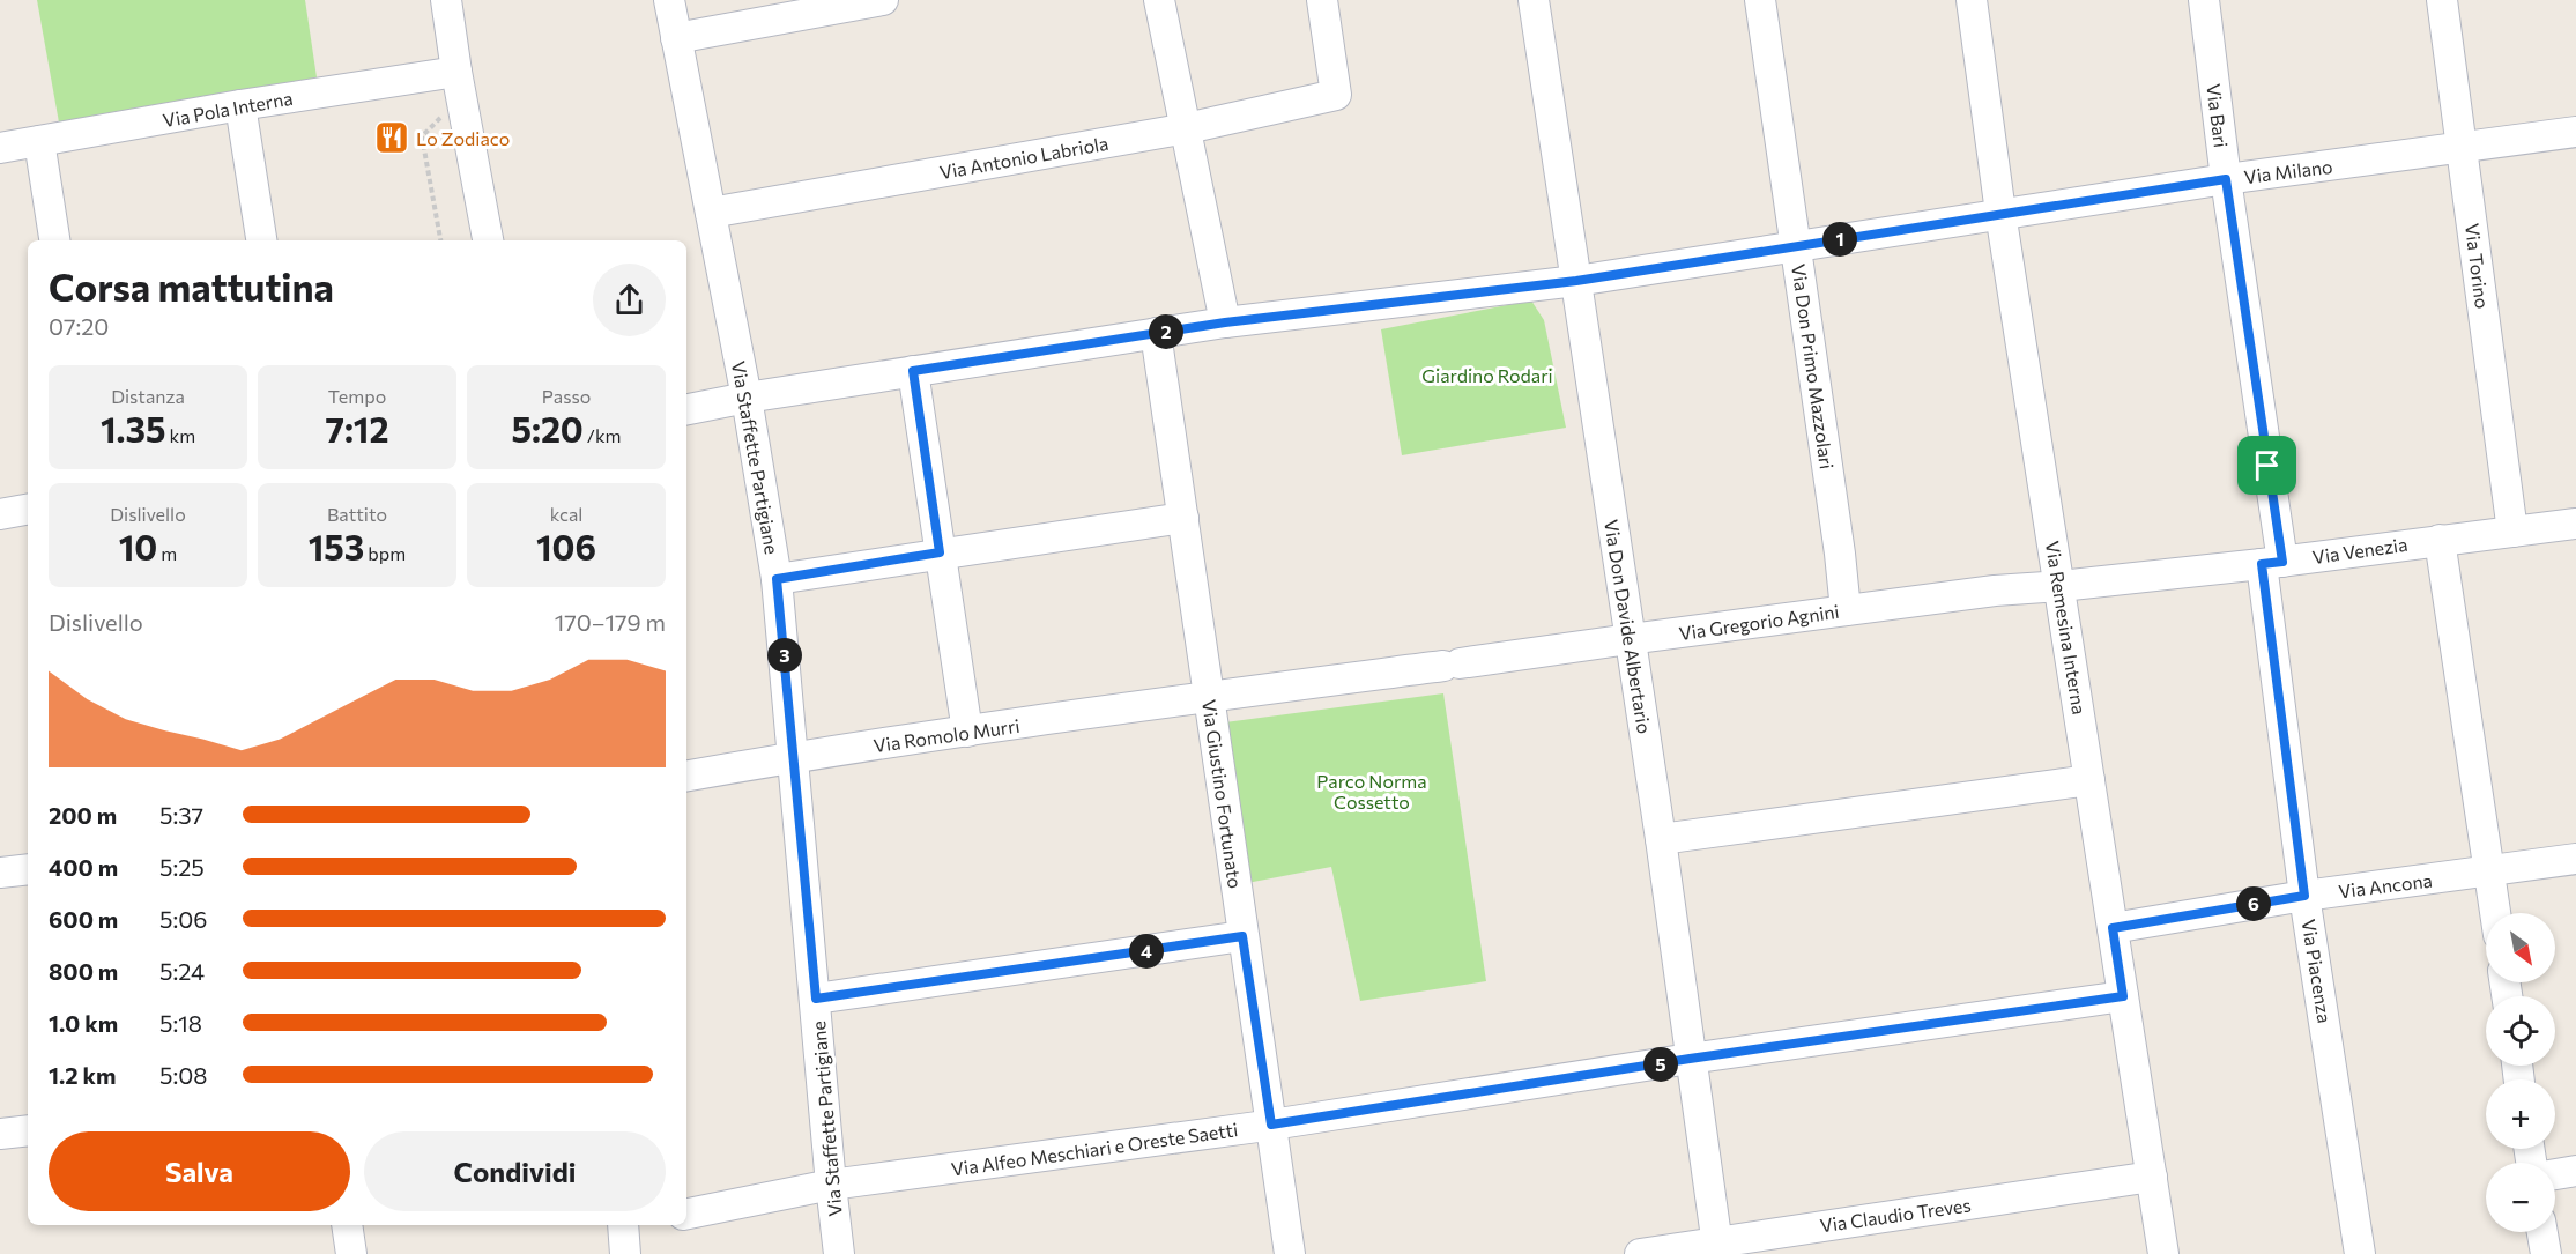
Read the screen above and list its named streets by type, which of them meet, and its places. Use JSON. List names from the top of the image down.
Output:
{
  "streets": {
    "street": [
      "Via Pola Interna",
      "Via Bari",
      "Via Antonio Labriola",
      "Via Milano",
      "Via Torino",
      "Via Don Primo Mazzolari",
      "Via Staffette Partigiane",
      "Via Venezia",
      "Via Gregorio Agnini",
      "Via Don Davide Albertario",
      "Via Remesina Interna",
      "Via Romolo Murri",
      "Via Giustino Fortunato",
      "Via Ancona",
      "Via Piacenza",
      "Via Alfeo Meschiari e Oreste Saetti",
      "Via Claudio Treves"
    ]
  },
  "crossings": [
    ["Via Bari", "Via Milano"],
    ["Via Bari", "Via Venezia"],
    ["Via Bari", "Via Piacenza"],
    ["Via Antonio Labriola", "Via Staffette Partigiane"],
    ["Via Milano", "Via Torino"],
    ["Via Milano", "Via Don Primo Mazzolari"],
    ["Via Milano", "Via Staffette Partigiane"],
    ["Via Milano", "Via Don Davide Albertario"],
    ["Via Milano", "Via Remesina Interna"],
    ["Via Milano", "Via Giustino Fortunato"],
    ["Via Torino", "Via Venezia"],
    ["Via Don Primo Mazzolari", "Via Gregorio Agnini"],
    ["Via Staffette Partigiane", "Via Romolo Murri"],
    ["Via Staffette Partigiane", "Via Alfeo Meschiari e Oreste Saetti"],
    ["Via Venezia", "Via Gregorio Agnini"],
    ["Via Venezia", "Via Remesina Interna"],
    ["Via Venezia", "Via Piacenza"],
    ["Via Gregorio Agnini", "Via Don Davide Albertario"],
    ["Via Gregorio Agnini", "Via Remesina Interna"],
    ["Via Gregorio Agnini", "Via Romolo Murri"],
    ["Via Gregorio Agnini", "Via Giustino Fortunato"],
    ["Via Don Davide Albertario", "Via Alfeo Meschiari e Oreste Saetti"],
    ["Via Don Davide Albertario", "Via Claudio Treves"],
    ["Via Remesina Interna", "Via Ancona"],
    ["Via Remesina Interna", "Via Alfeo Meschiari e Oreste Saetti"],
    ["Via Remesina Interna", "Via Claudio Treves"],
    ["Via Romolo Murri", "Via Giustino Fortunato"],
    ["Via Giustino Fortunato", "Via Alfeo Meschiari e Oreste Saetti"],
    ["Via Ancona", "Via Piacenza"]
  ],
  "parks": ["Giardino Rodari", "Parco Norma Cossetto"],
  "places": {
    "restaurant": ["Lo Zodiaco"]
  },
  "north": "bottom right",
  "page": {
    "pins": [
      "1",
      "2",
      "3",
      "6",
      "4",
      "5"
    ],
    "heading": ["Corsa mattutina", "07:20"],
    "stats": [
      ["Distanza", "1.35 km"],
      ["Tempo", "7:12"],
      ["Passo", "5:20 /km"],
      ["Dislivello", "10 m"],
      ["Battito", "153 bpm"],
      ["kcal", "106"]
    ],
    "chart": ["Dislivello", "170–179 m"],
    "list": [
      {
        "name": "200 m",
        "note": "5:37"
      },
      {
        "name": "400 m",
        "note": "5:25"
      },
      {
        "name": "600 m",
        "note": "5:06"
      },
      {
        "name": "800 m",
        "note": "5:24"
      },
      {
        "name": "1.0 km",
        "note": "5:18"
      },
      {
        "name": "1.2 km",
        "note": "5:08"
      }
    ],
    "map_buttons": ["+", "−"],
    "buttons": ["Salva", "Condividi"]
  }
}
